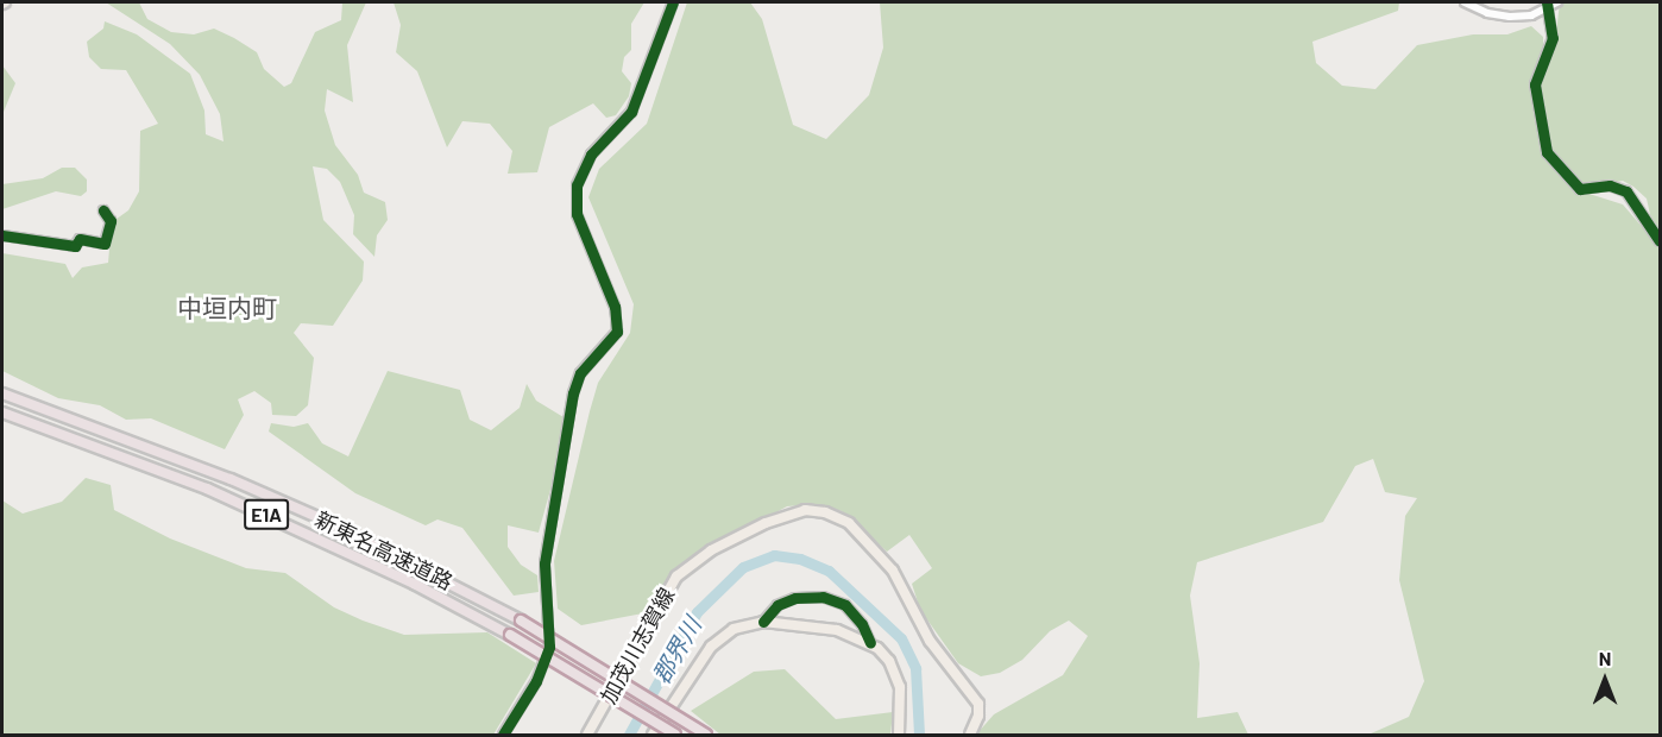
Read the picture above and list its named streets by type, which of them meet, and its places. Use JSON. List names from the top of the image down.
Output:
{
  "streets": {
    "highway": ["E1A", "新東名高速道路"],
    "main road": ["加茂川志賀線"]
  },
  "districts": ["中垣内町"],
  "water": ["郡界川"],
  "north": "top"
}
